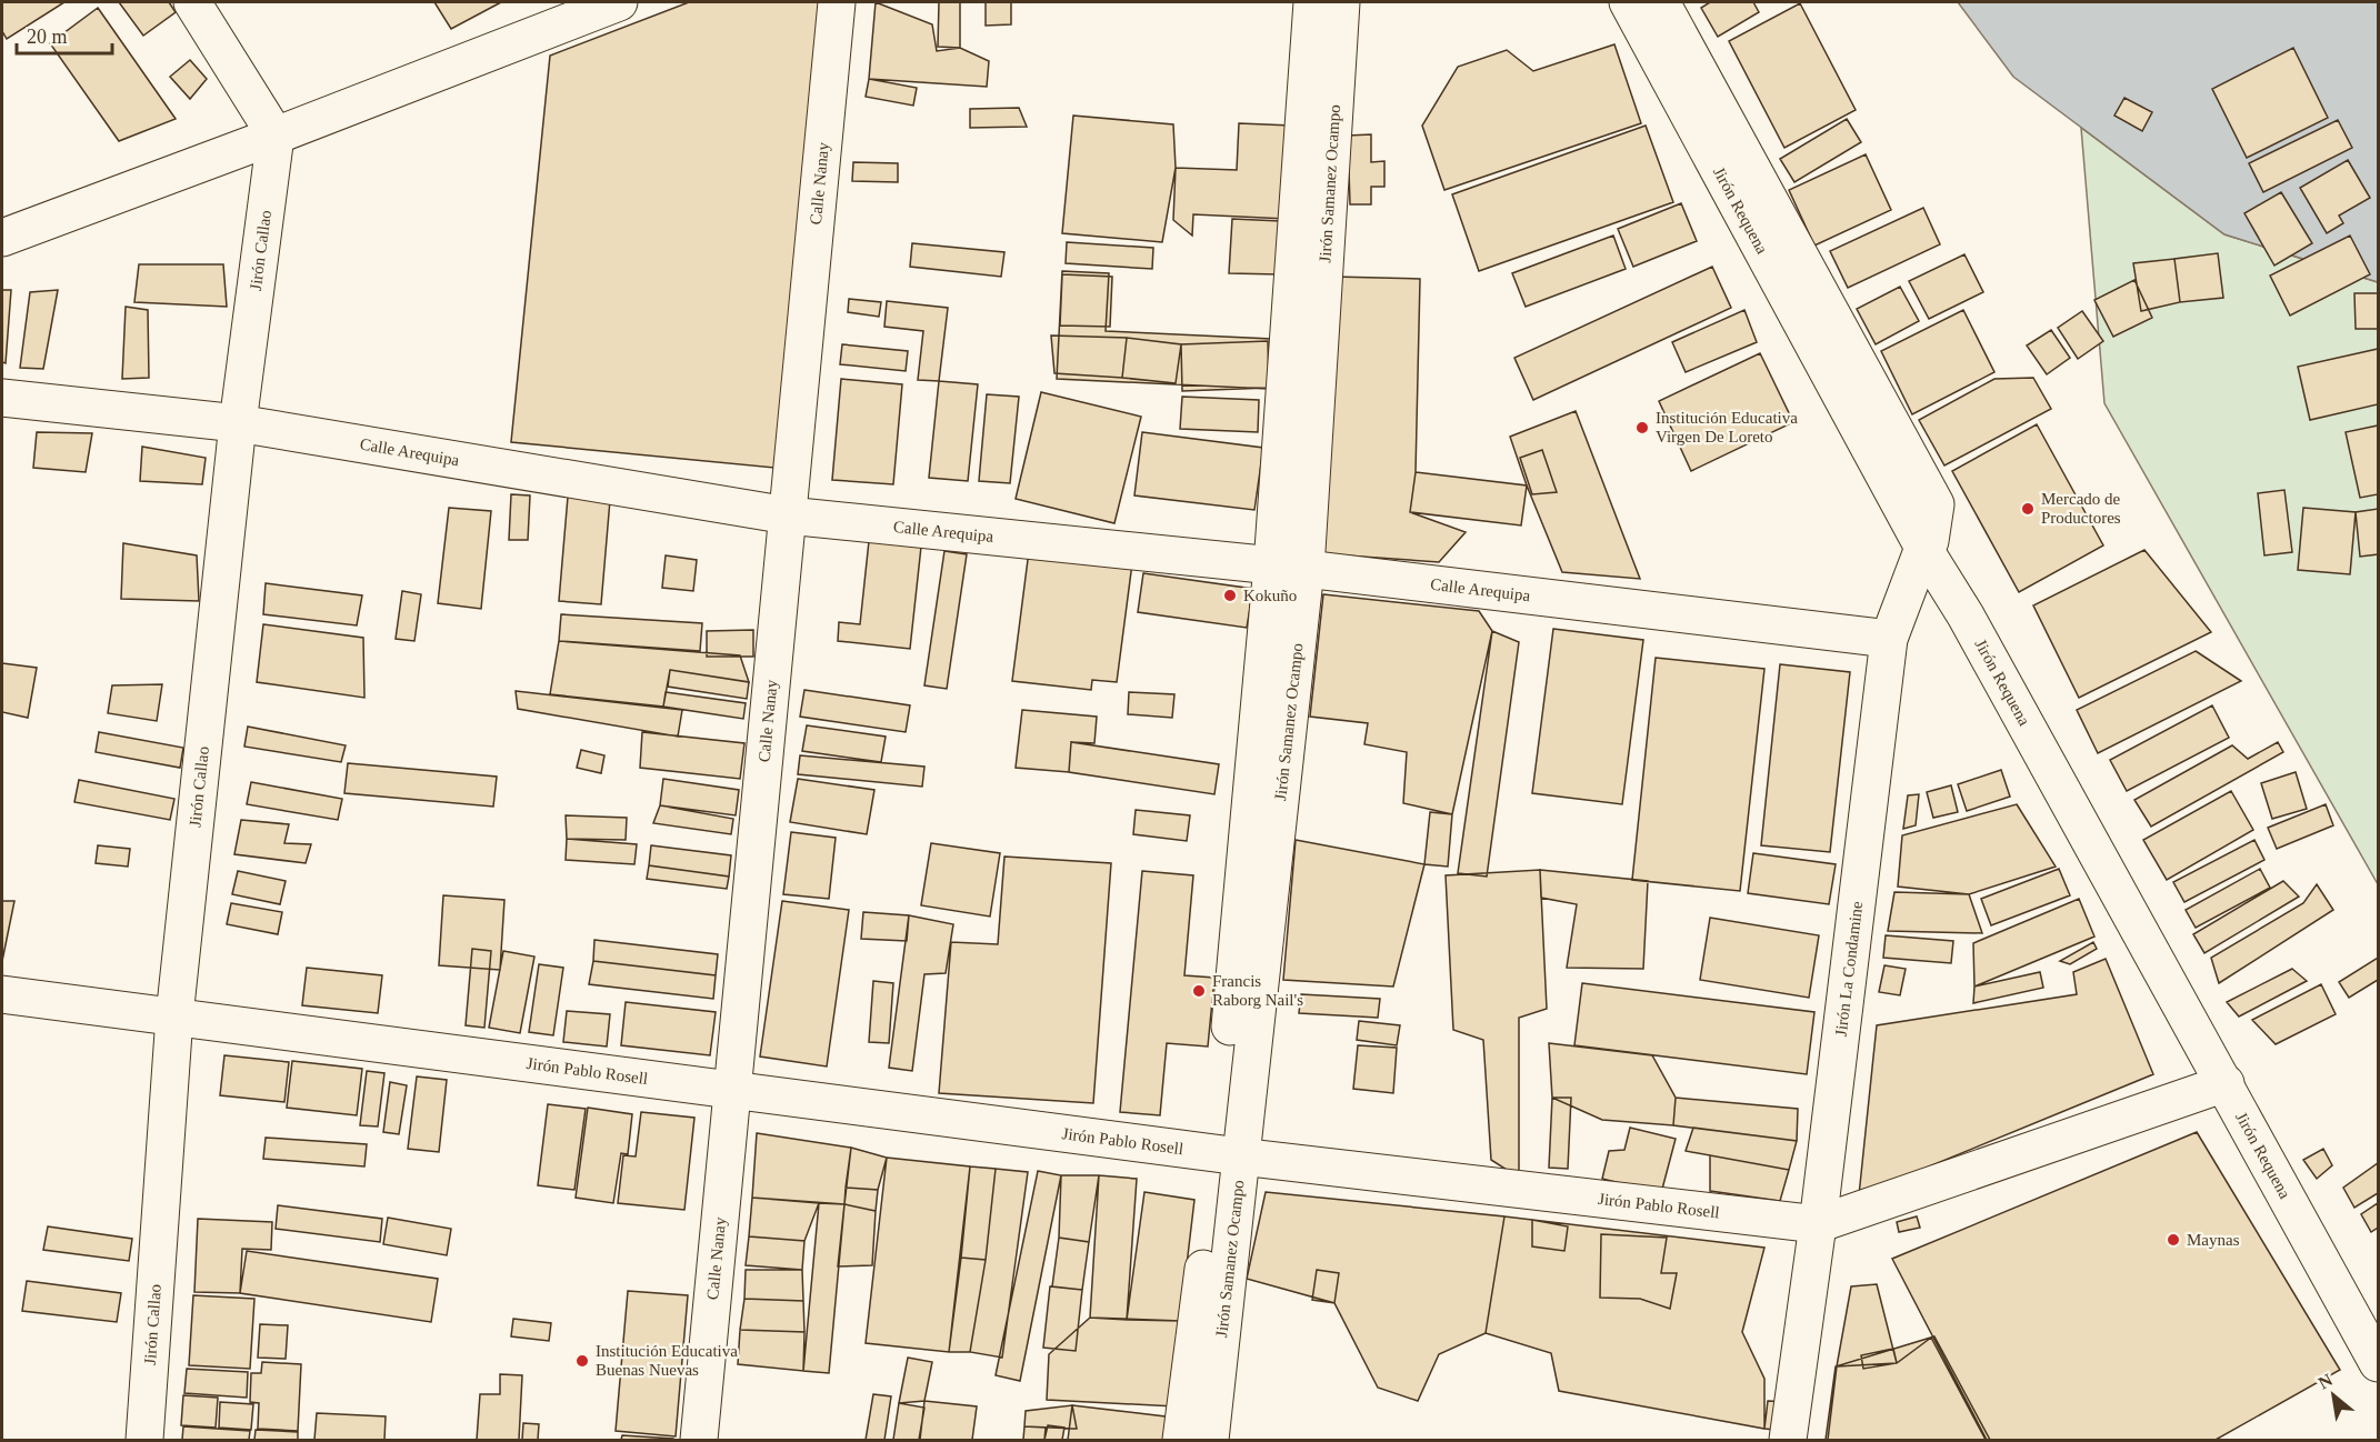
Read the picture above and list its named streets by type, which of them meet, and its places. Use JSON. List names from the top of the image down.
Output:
{
  "streets": {
    "street": [
      "Calle Nanay",
      "Jirón Samanez Ocampo",
      "Jirón Requena",
      "Jirón Callao",
      "Calle Arequipa",
      "Jirón La Condamine",
      "Jirón Pablo Rosell"
    ]
  },
  "crossings": [
    ["Calle Nanay", "Calle Arequipa"],
    ["Calle Nanay", "Jirón Pablo Rosell"],
    ["Jirón Samanez Ocampo", "Calle Arequipa"],
    ["Jirón Samanez Ocampo", "Jirón Pablo Rosell"],
    ["Jirón Requena", "Jirón La Condamine"],
    ["Jirón Requena", "Jirón Pablo Rosell"],
    ["Jirón Callao", "Calle Arequipa"],
    ["Jirón Callao", "Jirón Pablo Rosell"],
    ["Calle Arequipa", "Jirón La Condamine"],
    ["Jirón La Condamine", "Jirón Pablo Rosell"]
  ],
  "places": [
    "Institución Educativa Virgen De Loreto",
    "Mercado de Productores",
    "Kokuño",
    "Francis Raborg Nail's",
    "Maynas",
    "Institución Educativa Buenas Nuevas"
  ],
  "scale_bar": "20 m",
  "north": "top left"
}
